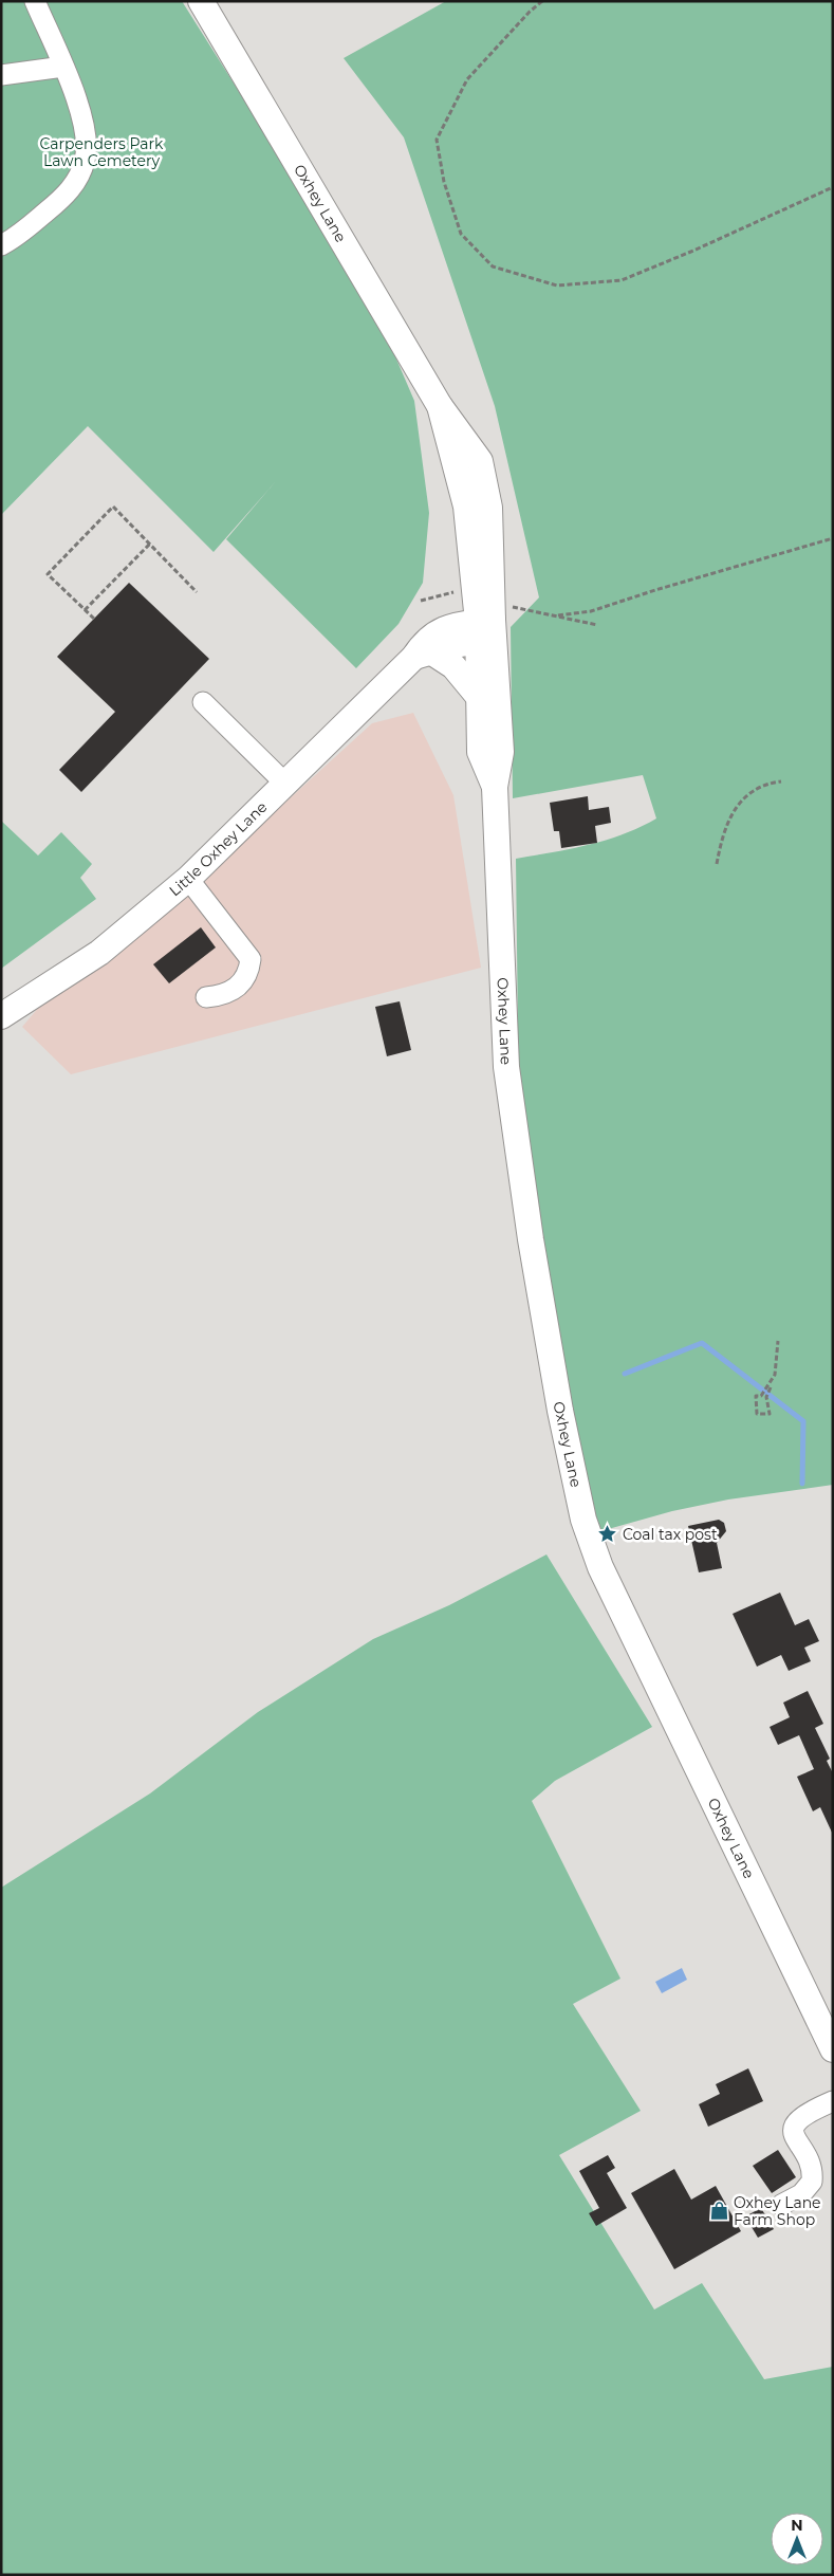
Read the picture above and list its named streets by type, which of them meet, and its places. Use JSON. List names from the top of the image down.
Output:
{
  "streets": {
    "main road": ["Oxhey Lane", "Little Oxhey Lane"]
  },
  "parks": ["Carpenders Park Lawn Cemetery"],
  "places": {
    "place": ["Coal tax post"],
    "shop": ["Oxhey Lane Farm Shop"]
  },
  "north": "top"
}
